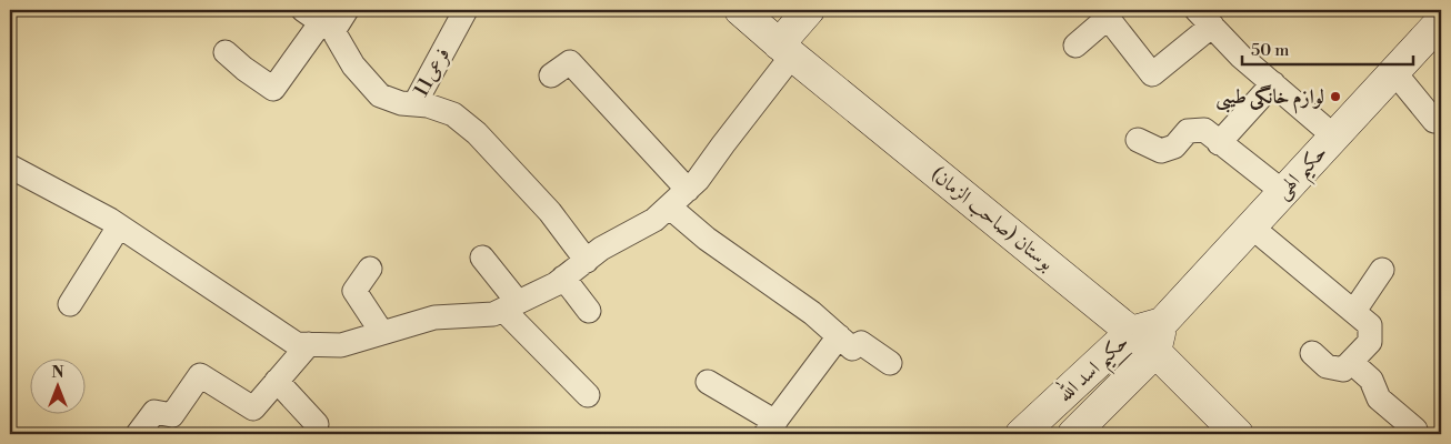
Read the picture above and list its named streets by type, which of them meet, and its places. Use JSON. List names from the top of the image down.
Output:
{
  "streets": {
    "main road": ["حکیم الهی", "بوستان (صاحب الزمان)", "حکیم اسد الله"],
    "street": ["فرعی11"]
  },
  "crossings": [
    ["حکیم الهی", "حکیم اسد الله"],
    ["بوستان (صاحب الزمان)", "حکیم اسد الله"]
  ],
  "places": ["لوازم خانگی طیبی"],
  "scale_bar": "50 m",
  "north": "top"
}
